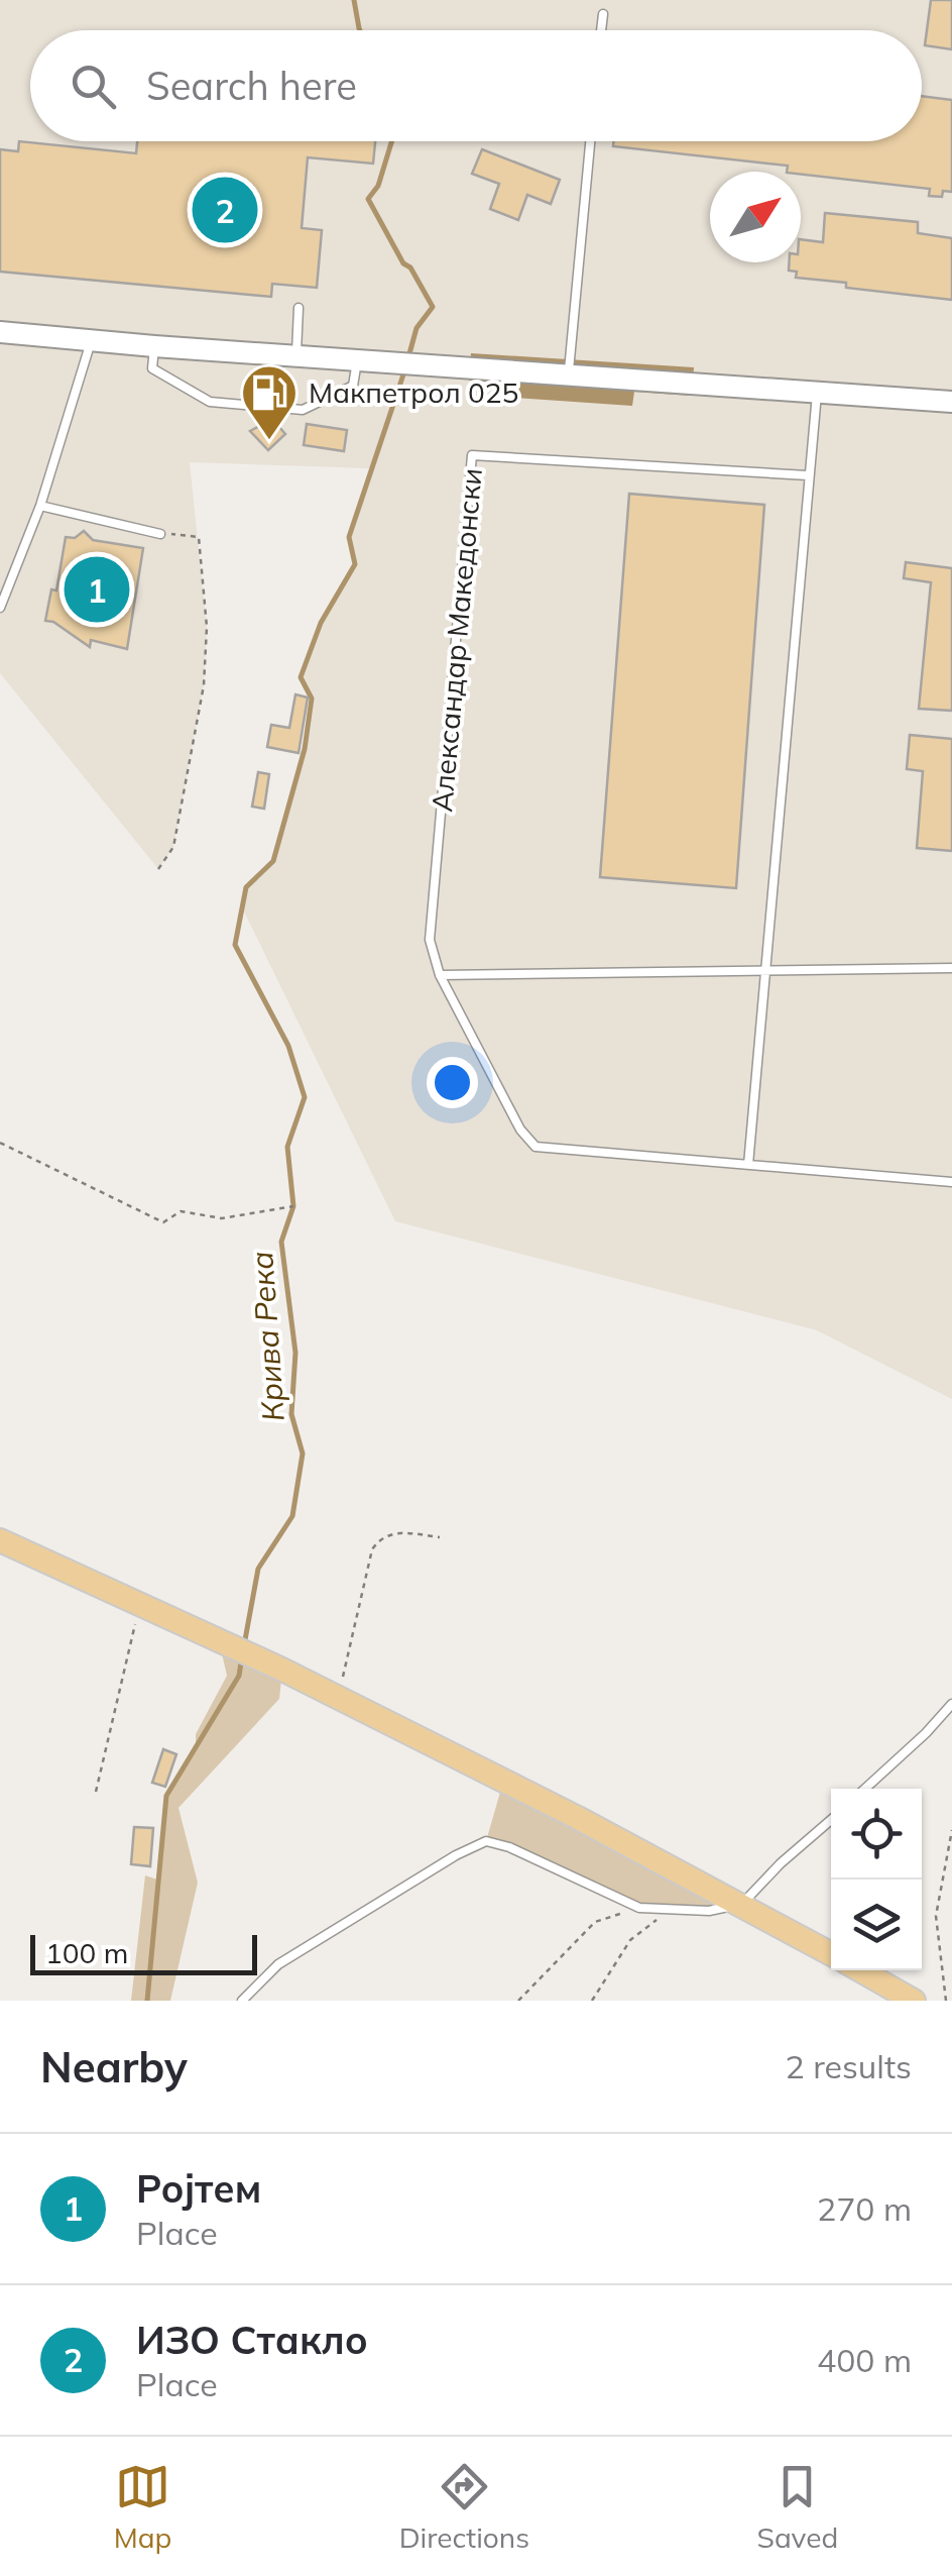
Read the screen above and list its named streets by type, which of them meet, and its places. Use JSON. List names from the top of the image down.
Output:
{
  "streets": {
    "lane": ["Александар Македонски"]
  },
  "water": ["Крива Река"],
  "places": {
    "fuel station": ["Макпетрол 025"]
  },
  "scale_bar": "100 m",
  "north": "top right",
  "page": {
    "search": "Search here",
    "pins": ["2", "1"],
    "scale": "100 m",
    "heading": ["Nearby", "2 results"],
    "list": [
      {
        "mark": "1",
        "name": "Ројтем",
        "note": "Place",
        "value": "270 m"
      },
      {
        "mark": "2",
        "name": "ИЗО Стакло",
        "note": "Place",
        "value": "400 m"
      }
    ],
    "nav": ["Map", "Directions", "Saved"]
  }
}
